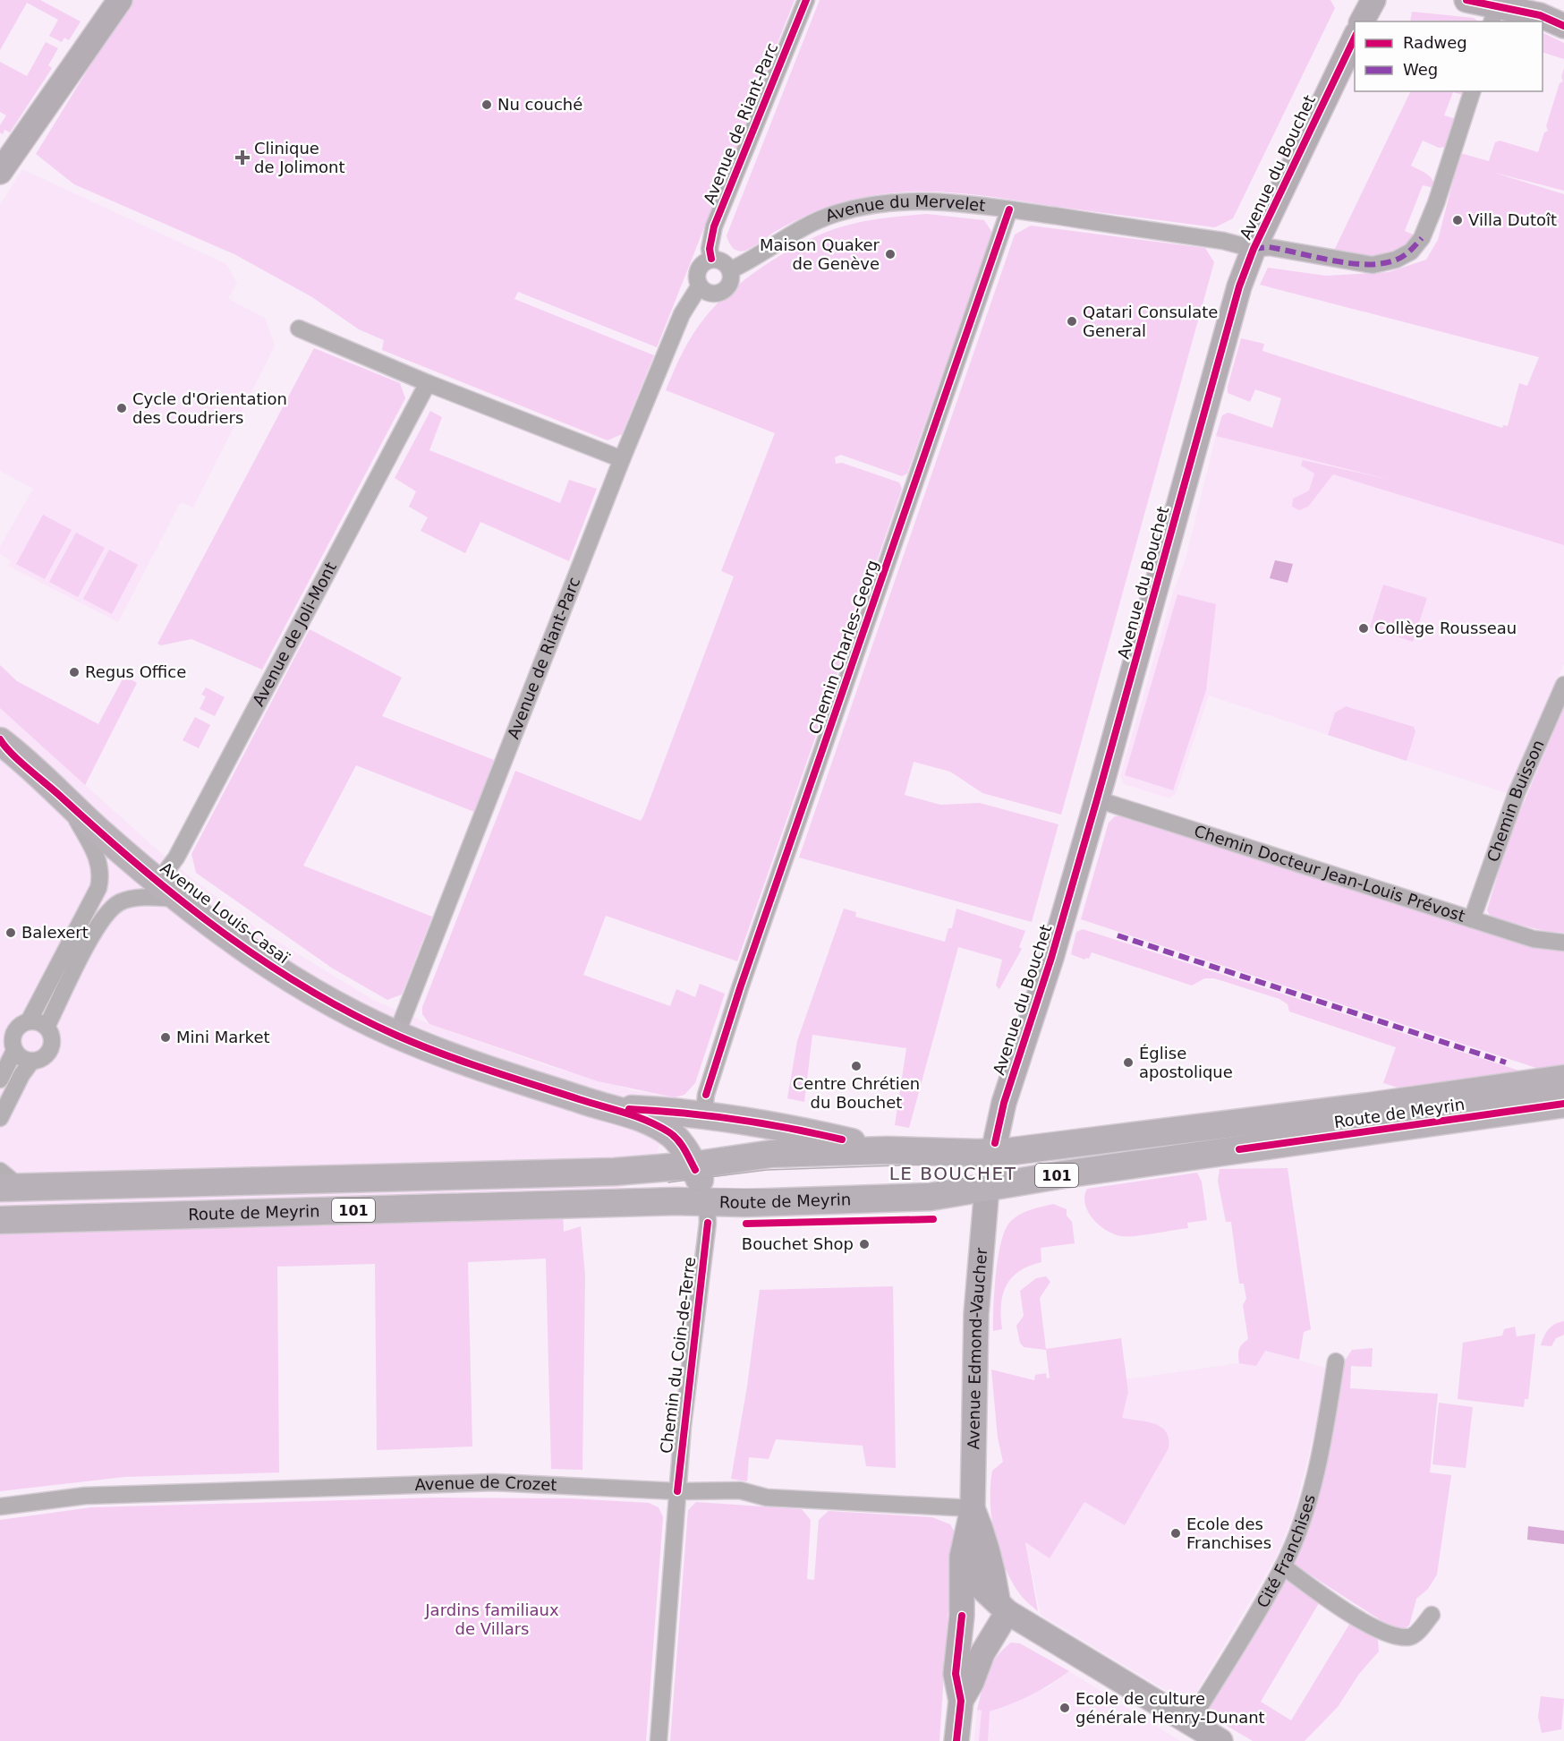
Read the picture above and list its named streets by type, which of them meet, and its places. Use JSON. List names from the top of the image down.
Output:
{
  "streets": {
    "main road": ["Avenue Louis-Casaï", "Route de Meyrin", "101"],
    "street": [
      "Avenue de Riant-Parc",
      "Avenue du Bouchet",
      "Avenue du Mervelet",
      "Avenue de Joli-Mont",
      "Chemin Charles-Georg",
      "Chemin Buisson",
      "Chemin Docteur Jean-Louis Prévost",
      "Avenue Edmond-Vaucher",
      "Chemin du Coin-de-Terre",
      "Avenue de Crozet",
      "Cité Franchises"
    ]
  },
  "crossings": [
    ["Avenue de Riant-Parc", "Avenue du Mervelet"],
    ["Avenue de Riant-Parc", "Avenue Louis-Casaï"],
    ["Avenue du Bouchet", "Avenue du Mervelet"],
    ["Avenue du Bouchet", "Chemin Docteur Jean-Louis Prévost"],
    ["Avenue du Bouchet", "Route de Meyrin"],
    ["Avenue du Mervelet", "Chemin Charles-Georg"],
    ["Avenue de Joli-Mont", "Avenue Louis-Casaï"],
    ["Chemin Charles-Georg", "Avenue Louis-Casaï"],
    ["Chemin Buisson", "Chemin Docteur Jean-Louis Prévost"],
    ["Avenue Louis-Casaï", "Route de Meyrin"],
    ["Avenue Louis-Casaï", "Chemin du Coin-de-Terre"],
    ["Route de Meyrin", "Avenue Edmond-Vaucher"],
    ["Route de Meyrin", "Chemin du Coin-de-Terre"],
    ["Avenue Edmond-Vaucher", "Avenue de Crozet"],
    ["Chemin du Coin-de-Terre", "Avenue de Crozet"]
  ],
  "districts": ["LE BOUCHET"],
  "parks": ["Jardins familiaux de Villars"],
  "places": {
    "other": [
      "Nu couché",
      "Villa Dutoît",
      "Maison Quaker de Genève",
      "Qatari Consulate General",
      "Cycle d'Orientation des Coudriers",
      "Collège Rousseau",
      "Regus Office",
      "Balexert",
      "Mini Market",
      "Église apostolique",
      "Centre Chrétien du Bouchet",
      "Bouchet Shop",
      "Ecole des Franchises",
      "Ecole de culture générale Henry-Dunant"
    ],
    "health": ["Clinique de Jolimont"]
  },
  "legend": ["Radweg", "Weg"]
}
